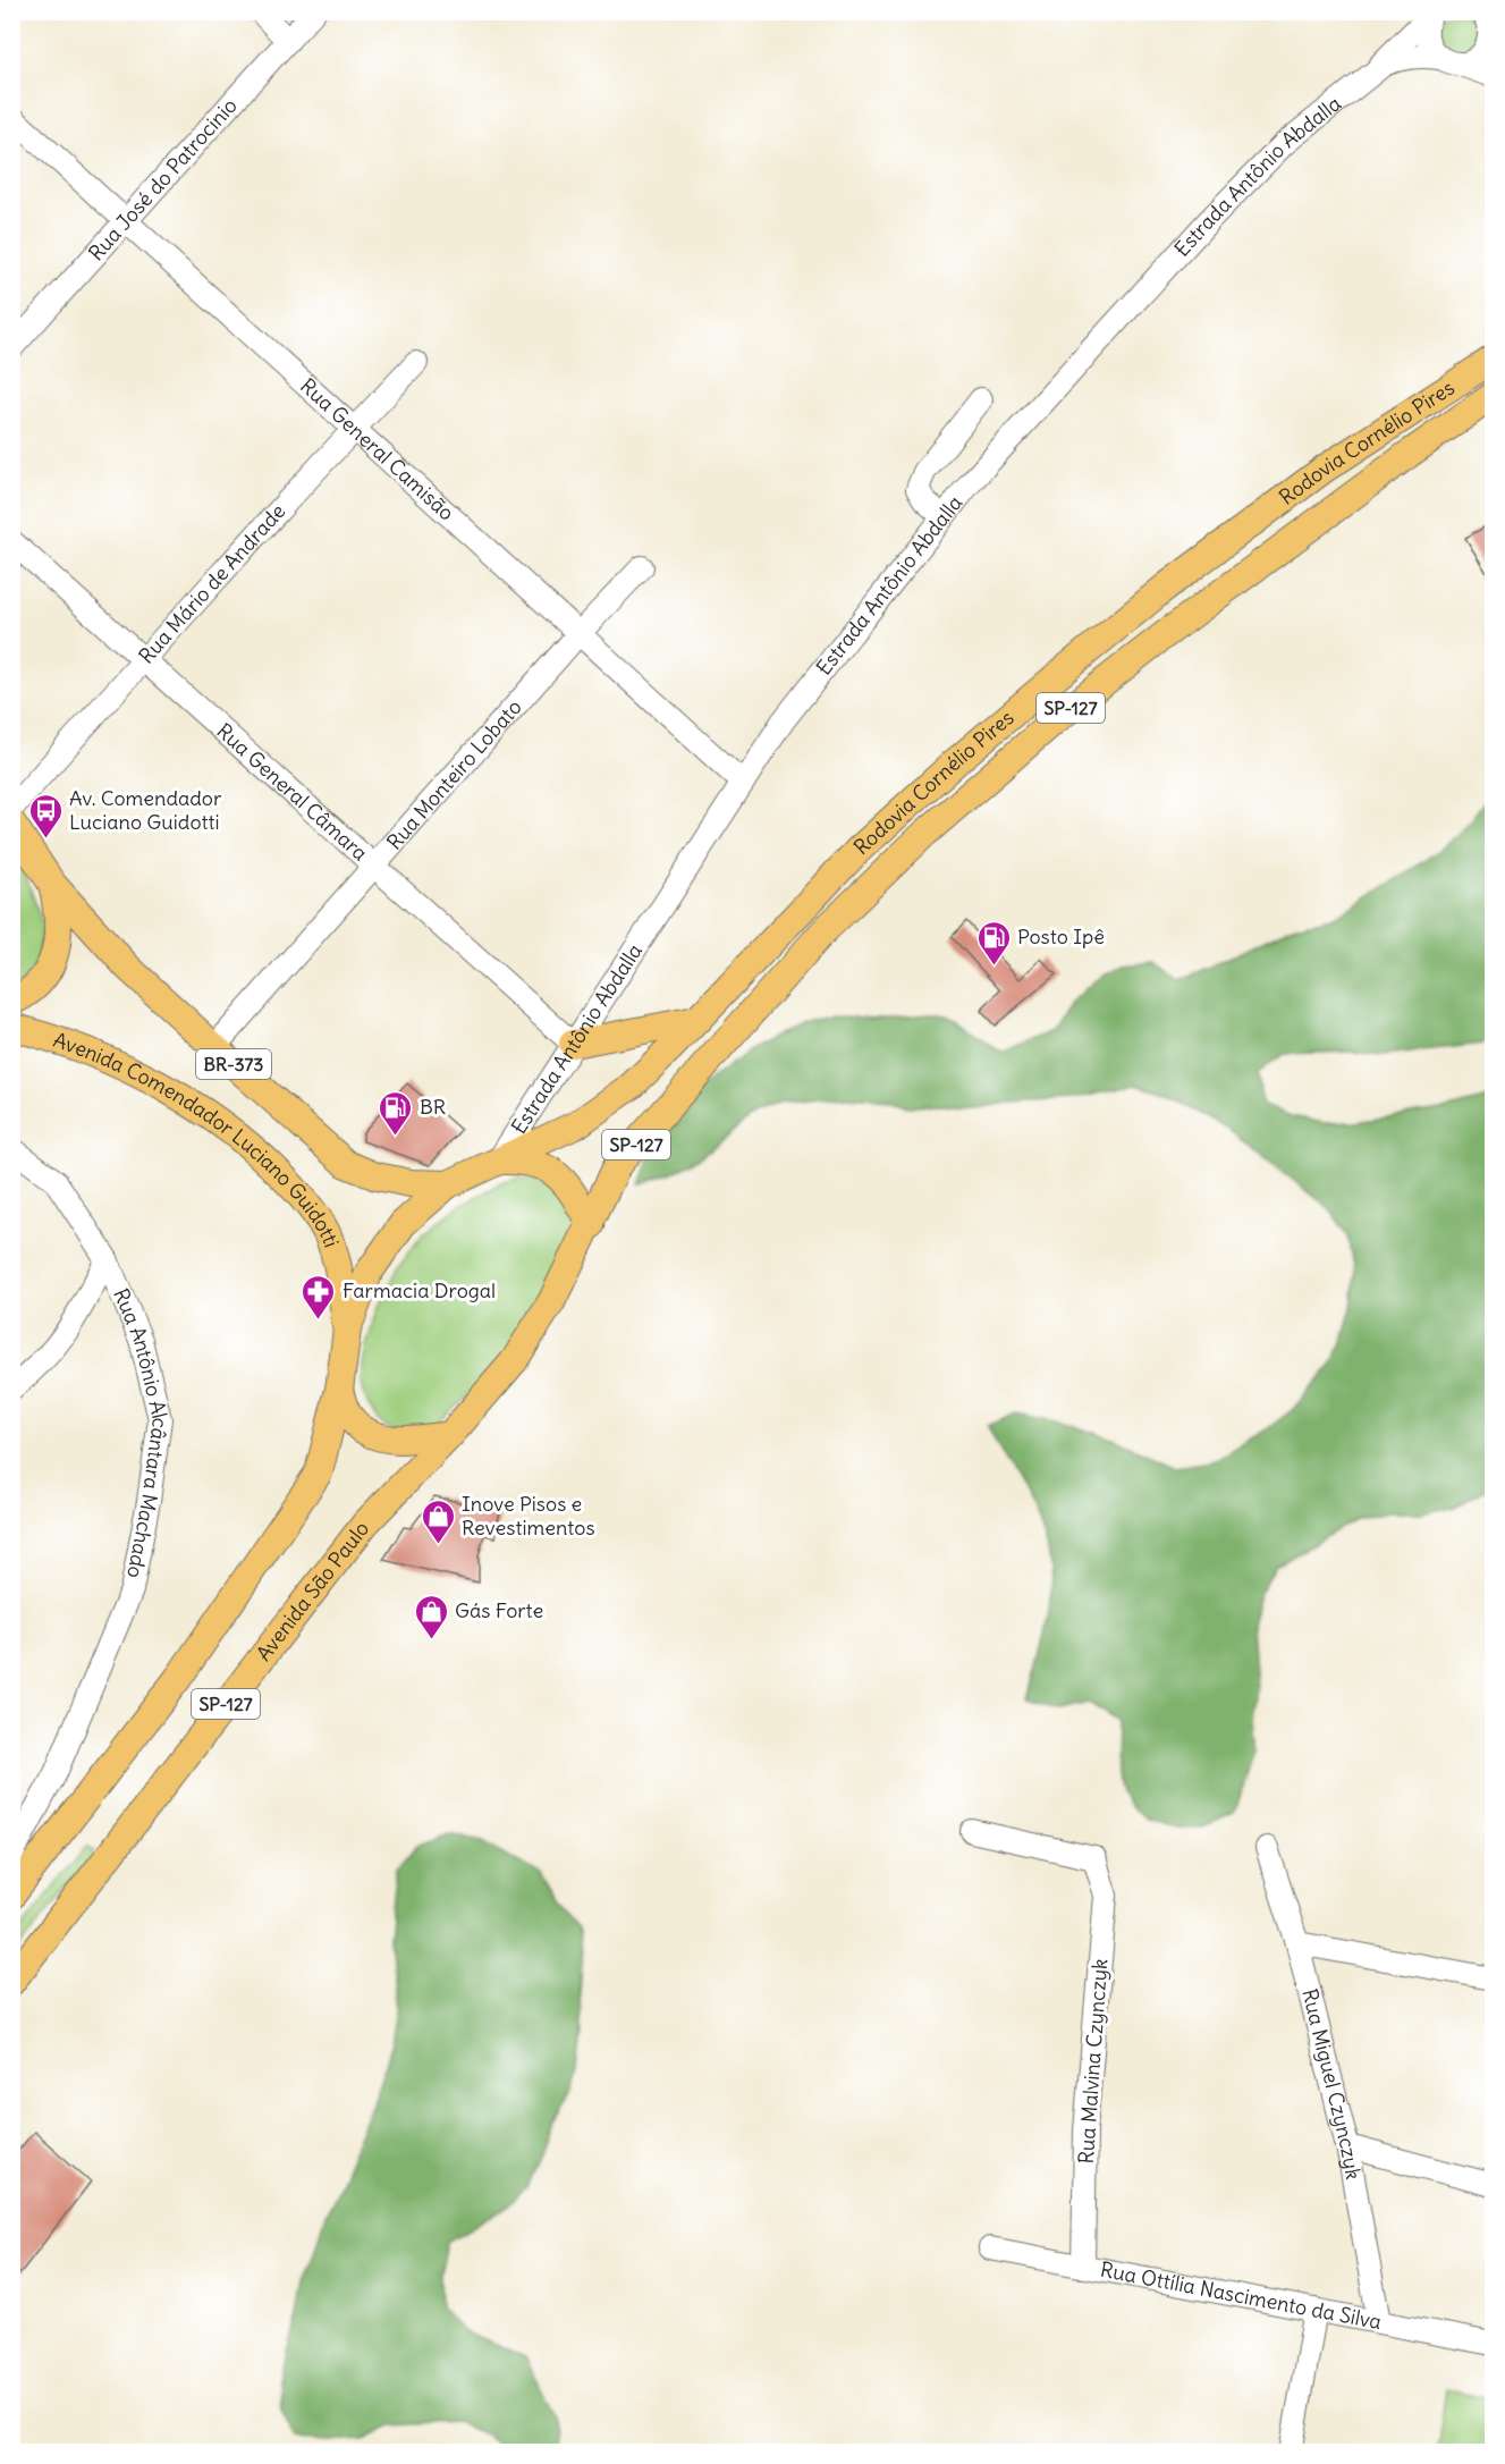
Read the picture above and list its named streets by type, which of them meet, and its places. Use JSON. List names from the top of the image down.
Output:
{
  "streets": {
    "main road": [
      "Rodovia Cornélio Pires",
      "SP-127",
      "BR-373",
      "Avenida Comendador Luciano Guidotti",
      "Avenida São Paulo"
    ],
    "street": [
      "Estrada Antônio Abdalla",
      "Rua José do Patrocinio",
      "Rua General Camisão",
      "Rua Mário de Andrade",
      "Rua Monteiro Lobato",
      "Rua General Câmara",
      "Rua Antônio Alcântara Machado",
      "Rua Malvina Czynczyk",
      "Rua Miguel Czynczyk",
      "Rua Ottília Nascimento da Silva"
    ]
  },
  "crossings": [
    ["Estrada Antônio Abdalla", "Rodovia Cornélio Pires"],
    ["Estrada Antônio Abdalla", "Rua General Camisão"],
    ["Estrada Antônio Abdalla", "SP-127"],
    ["Estrada Antônio Abdalla", "Rua General Câmara"],
    ["Rua José do Patrocinio", "Rua General Camisão"],
    ["Rodovia Cornélio Pires", "SP-127"],
    ["Rua General Camisão", "Rua Mário de Andrade"],
    ["Rua General Camisão", "Rua Monteiro Lobato"],
    ["Rua Mário de Andrade", "Rua General Câmara"],
    ["SP-127", "BR-373"],
    ["SP-127", "Avenida Comendador Luciano Guidotti"],
    ["SP-127", "Avenida São Paulo"],
    ["Rua Monteiro Lobato", "Rua General Câmara"],
    ["Rua Monteiro Lobato", "BR-373"],
    ["Rua Malvina Czynczyk", "Rua Ottília Nascimento da Silva"],
    ["Rua Miguel Czynczyk", "Rua Ottília Nascimento da Silva"]
  ],
  "places": {
    "bus stop": ["Av. Comendador Luciano Guidotti"],
    "fuel station": ["Posto Ipê", "BR"],
    "pharmacy": ["Farmacia Drogal"],
    "shop": ["Inove Pisos e Revestimentos", "Gás Forte"]
  }
}
